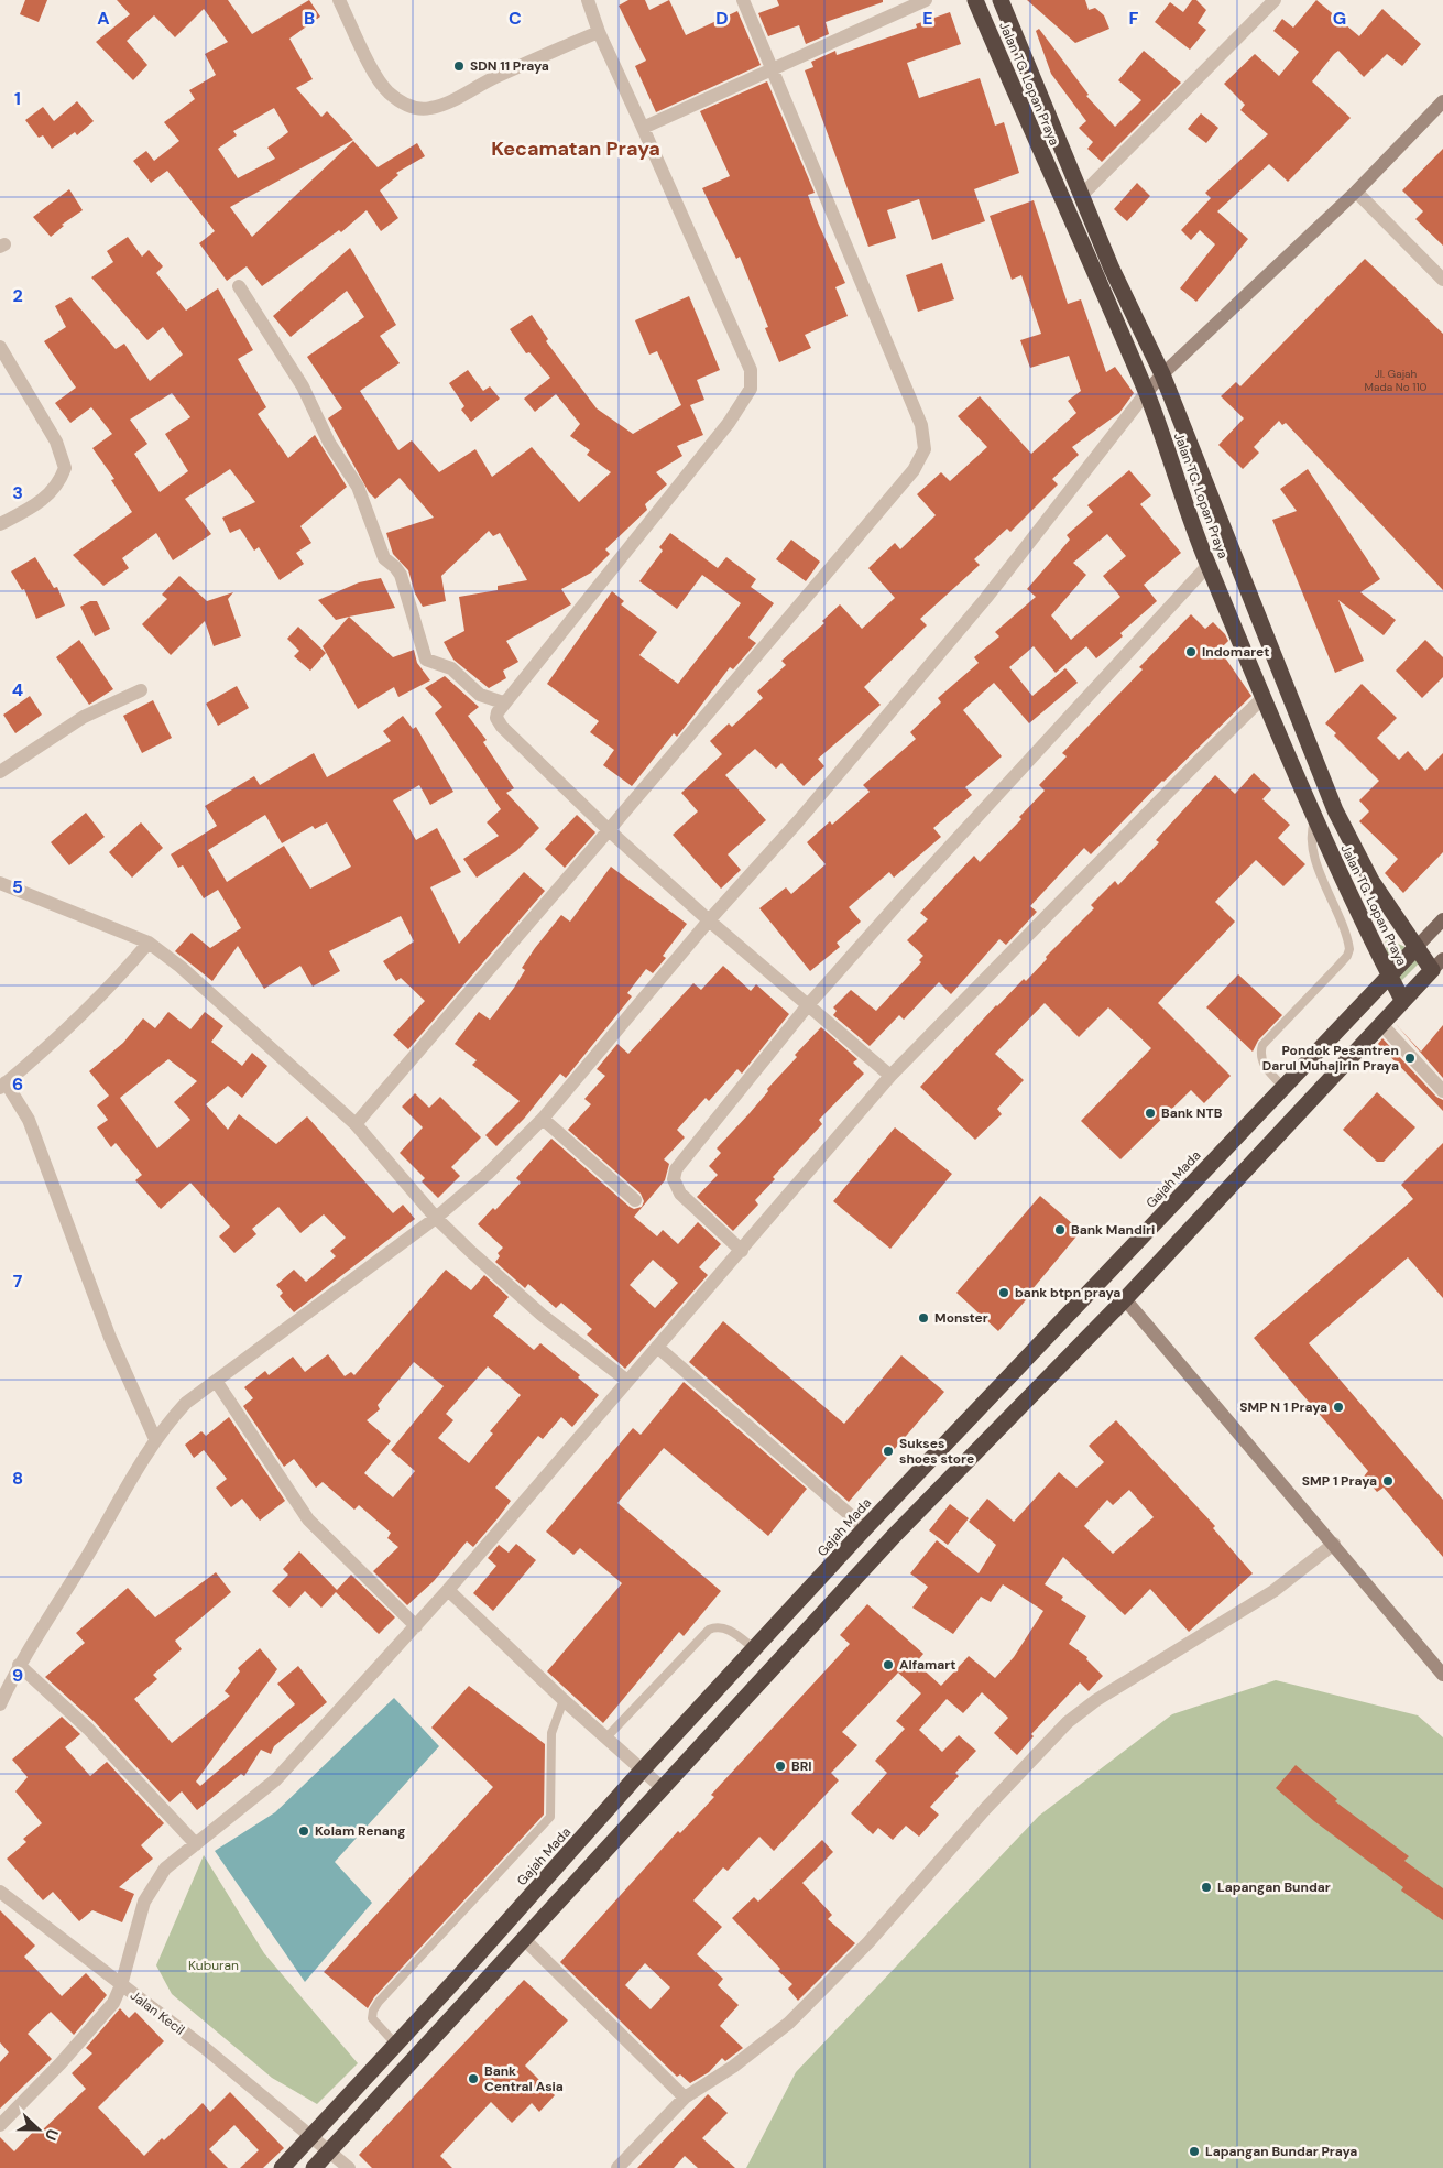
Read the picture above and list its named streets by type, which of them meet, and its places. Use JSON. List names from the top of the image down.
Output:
{
  "streets": {
    "highway": ["Jalan TG. Lopan Praya", "Gajah Mada"],
    "street": ["Jalan Kecil"]
  },
  "crossings": [
    ["Jalan TG. Lopan Praya", "Gajah Mada"],
    ["Gajah Mada", "Jalan Kecil"]
  ],
  "districts": ["Kecamatan Praya"],
  "parks": ["Kuburan"],
  "places": [
    "SDN 11 Praya",
    "Indomaret",
    "Pondok Pesantren Darul Muhajirin Praya",
    "Bank NTB",
    "Bank Mandiri",
    "bank btpn praya",
    "Monster",
    "SMP N 1 Praya",
    "Sukses shoes store",
    "SMP 1 Praya",
    "Alfamart",
    "BRI",
    "Kolam Renang",
    "Lapangan Bundar",
    "Bank Central Asia",
    "Lapangan Bundar Praya"
  ],
  "house_numbers": ["Jl. Gajah Mada No 110"],
  "north": "right",
  "grid": {
    "columns": [
      "A",
      "B",
      "C",
      "D",
      "E",
      "F",
      "G"
    ],
    "rows": [
      "1",
      "2",
      "3",
      "4",
      "5",
      "6",
      "7",
      "8",
      "9"
    ]
  }
}
